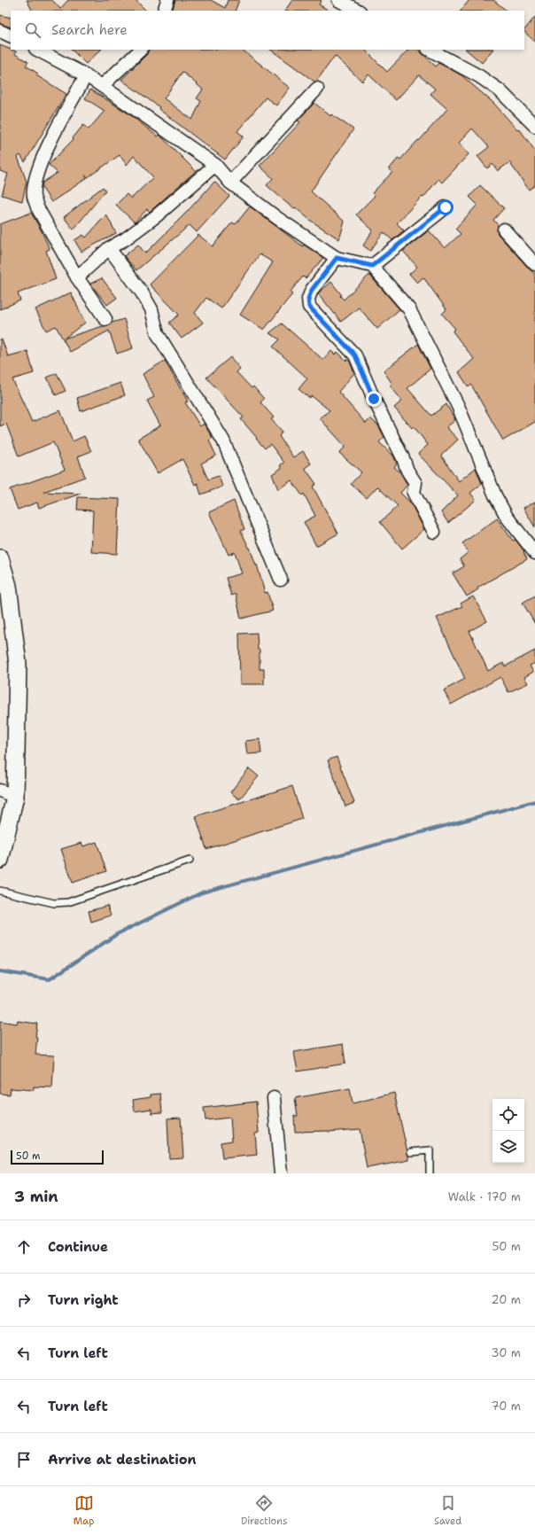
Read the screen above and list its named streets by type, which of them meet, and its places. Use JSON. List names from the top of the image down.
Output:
{
  "scale_bar": "50 m",
  "page": {
    "search": "Search here",
    "scale": "50 m",
    "heading": ["3 min", "Walk · 170 m"],
    "list": [
      ["Continue", "50 m"],
      ["Turn right", "20 m"],
      ["Turn left", "30 m"],
      ["Turn left", "70 m"],
      "Arrive at destination"
    ],
    "nav": ["Map", "Directions", "Saved"]
  }
}
